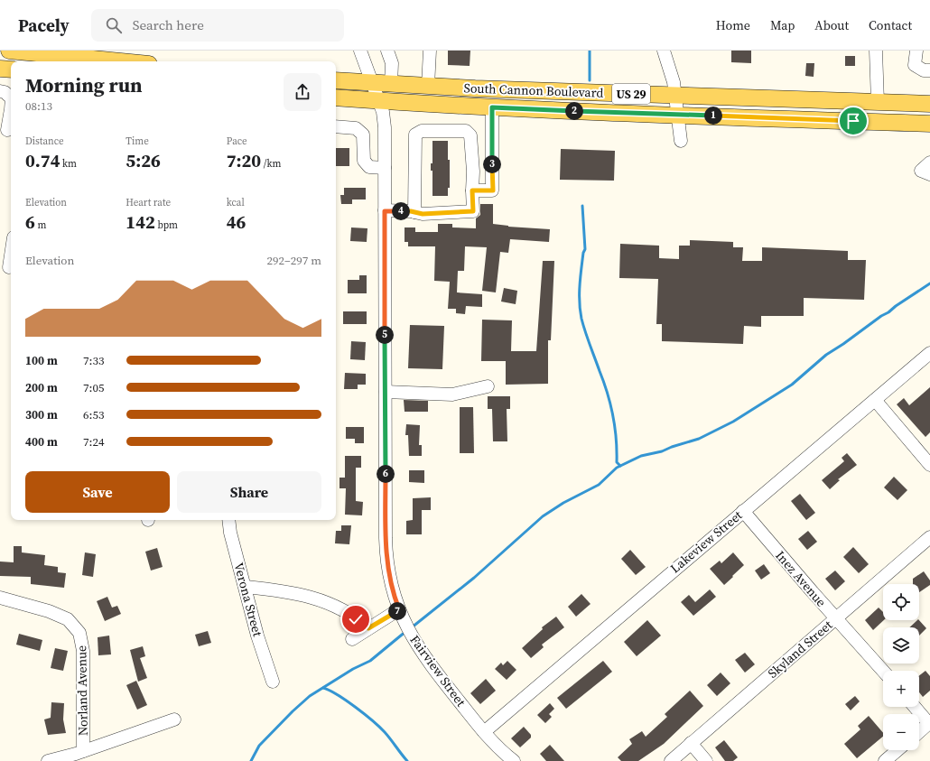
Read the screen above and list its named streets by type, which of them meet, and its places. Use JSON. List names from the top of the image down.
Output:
{
  "streets": {
    "main road": ["South Cannon Boulevard", "US 29"],
    "street": [
      "Lakeview Street",
      "Inez Avenue",
      "Verona Street",
      "Skyland Street",
      "Fairview Street",
      "Norland Avenue"
    ]
  },
  "crossings": [
    ["South Cannon Boulevard", "Fairview Street"],
    ["Lakeview Street", "Inez Avenue"],
    ["Lakeview Street", "Fairview Street"],
    ["Inez Avenue", "Skyland Street"]
  ],
  "page": {
    "header": "Pacely",
    "search": "Search here",
    "nav": [
      "Home",
      "Map",
      "About",
      "Contact"
    ],
    "heading": ["Morning run", "08:13"],
    "pins": [
      "2",
      "1",
      "3",
      "4",
      "5",
      "6",
      "7"
    ],
    "stats": [
      ["Distance", "0.74 km"],
      ["Time", "5:26"],
      ["Pace", "7:20 /km"],
      ["Elevation", "6 m"],
      ["Heart rate", "142 bpm"],
      ["kcal", "46"]
    ],
    "chart": ["Elevation", "292–297 m"],
    "list": [
      {
        "name": "100 m",
        "note": "7:33"
      },
      {
        "name": "200 m",
        "note": "7:05"
      },
      {
        "name": "300 m",
        "note": "6:53"
      },
      {
        "name": "400 m",
        "note": "7:24"
      }
    ],
    "buttons": ["Save", "Share"],
    "map_buttons": ["+", "−"]
  }
}
